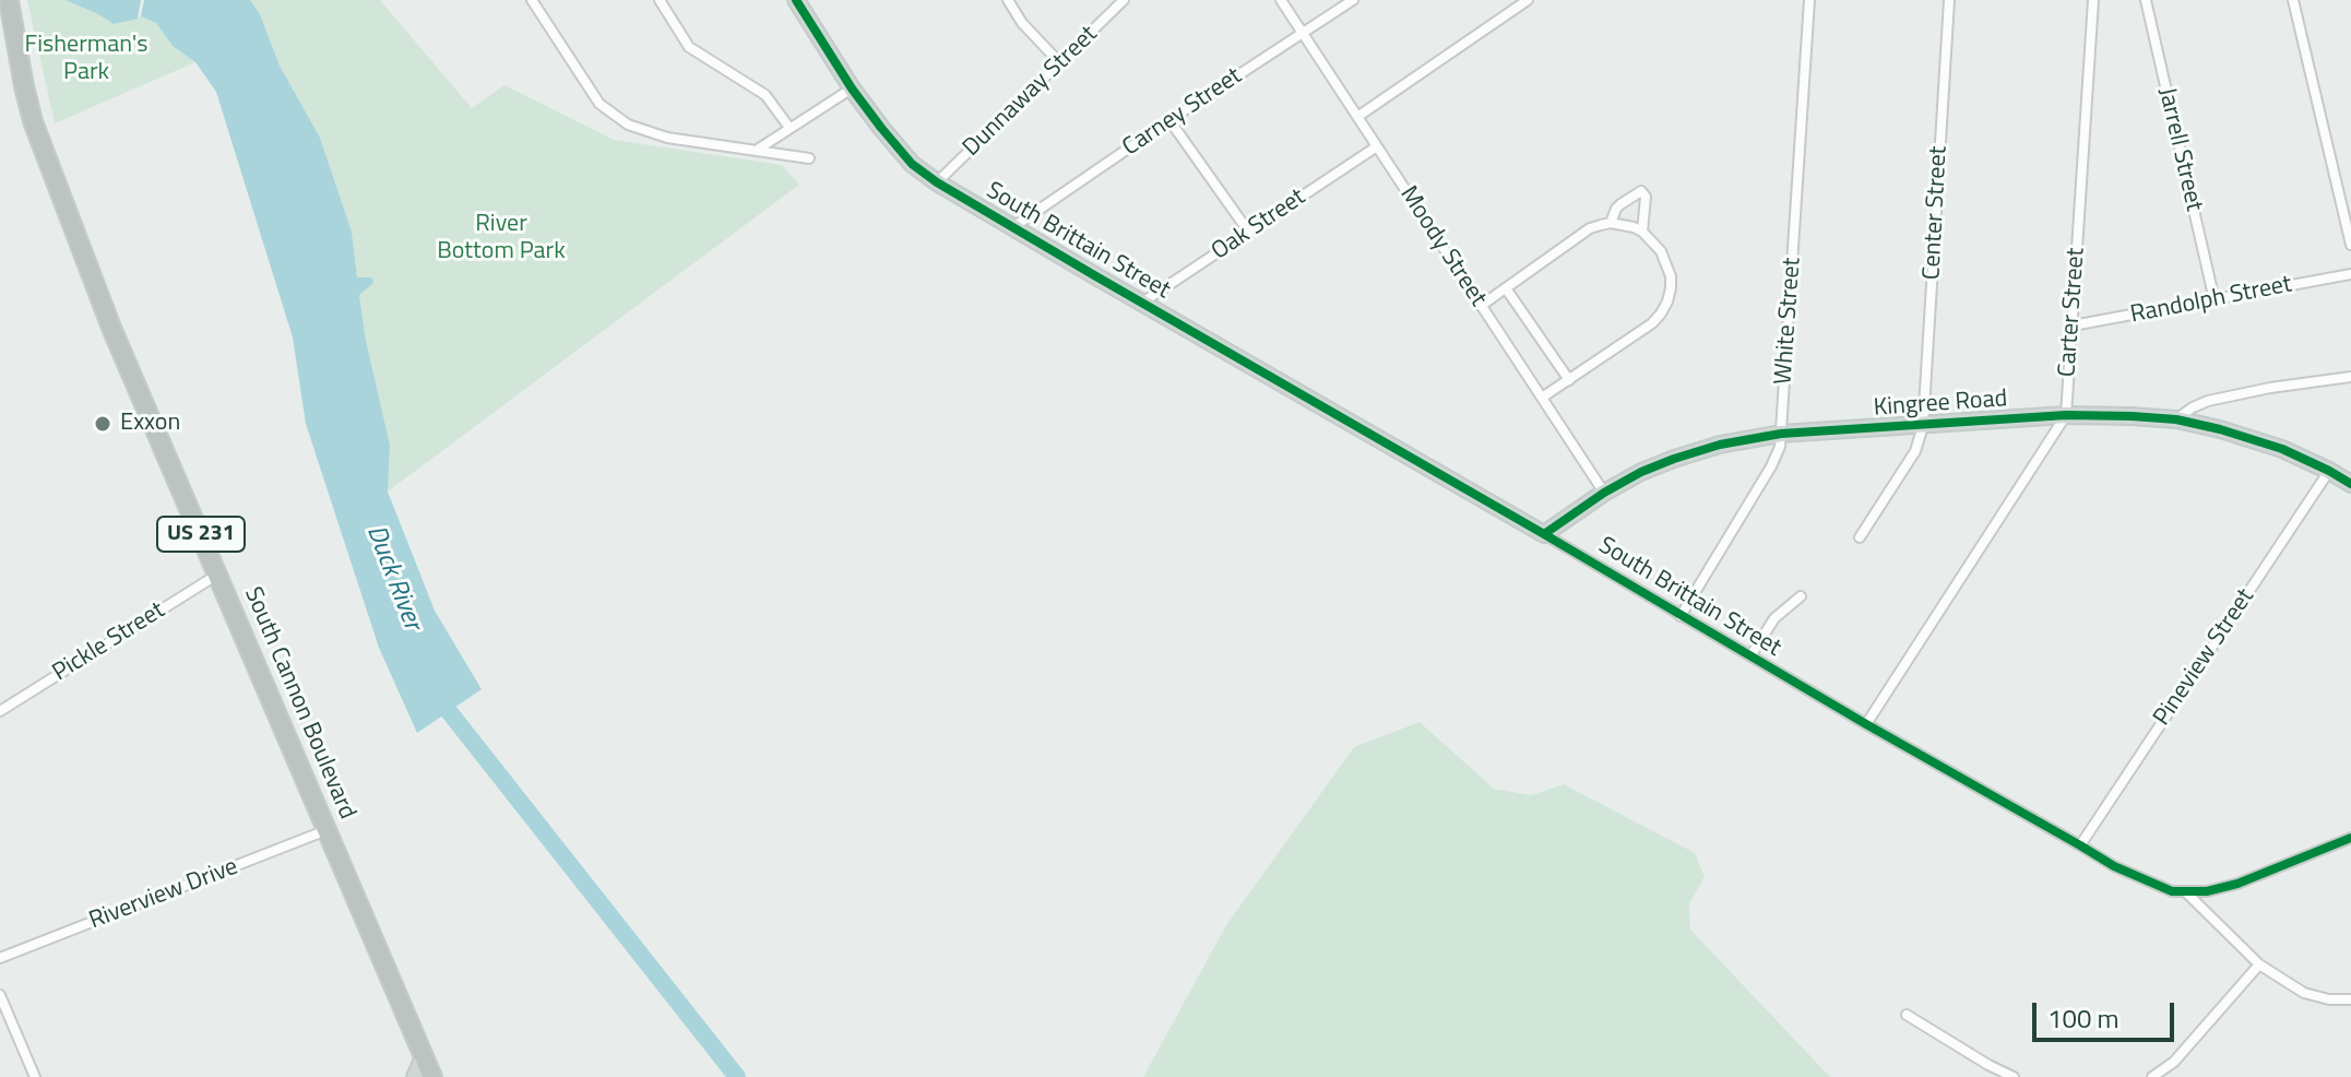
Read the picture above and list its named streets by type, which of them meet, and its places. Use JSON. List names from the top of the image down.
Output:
{
  "streets": {
    "highway": ["US 231", "South Cannon Boulevard"],
    "main road": ["South Brittain Street", "Kingree Road"],
    "street": [
      "Dunnaway Street",
      "Carney Street",
      "Jarrell Street",
      "Center Street",
      "Oak Street",
      "Moody Street",
      "Randolph Street",
      "Carter Street",
      "White Street",
      "Pickle Street",
      "Pineview Street",
      "Riverview Drive"
    ]
  },
  "crossings": [
    ["Dunnaway Street", "South Brittain Street"],
    ["Carney Street", "South Brittain Street"],
    ["Carney Street", "Moody Street"],
    ["Jarrell Street", "Randolph Street"],
    ["Center Street", "Kingree Road"],
    ["Oak Street", "South Brittain Street"],
    ["Oak Street", "Moody Street"],
    ["South Brittain Street", "Carter Street"],
    ["South Brittain Street", "White Street"],
    ["South Brittain Street", "Kingree Road"],
    ["South Brittain Street", "Pineview Street"],
    ["Moody Street", "Kingree Road"],
    ["Randolph Street", "Carter Street"],
    ["Carter Street", "Kingree Road"],
    ["White Street", "Kingree Road"],
    ["Kingree Road", "Pineview Street"],
    ["Pickle Street", "South Cannon Boulevard"],
    ["South Cannon Boulevard", "Riverview Drive"]
  ],
  "water": ["Duck River"],
  "parks": ["Fisherman's Park", "River Bottom Park"],
  "places": ["Exxon"],
  "scale_bar": "100 m"
}
